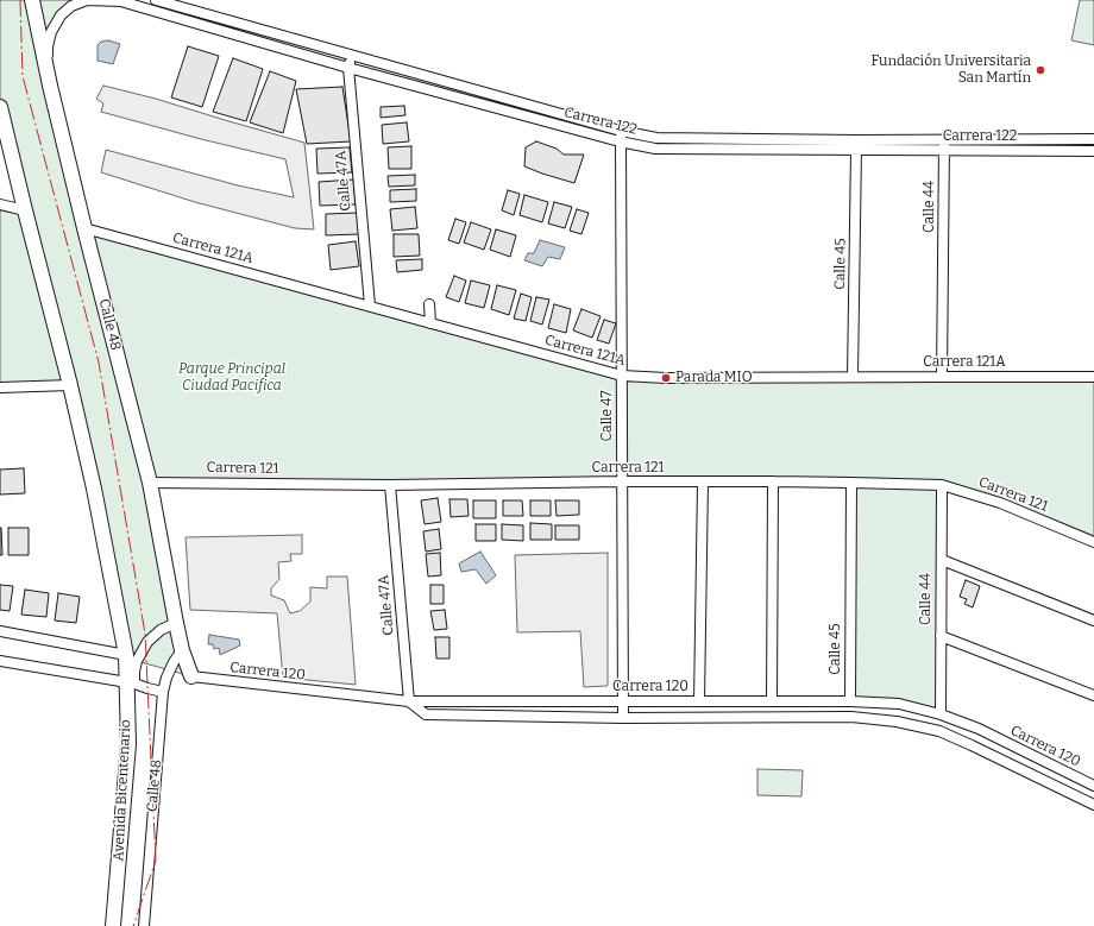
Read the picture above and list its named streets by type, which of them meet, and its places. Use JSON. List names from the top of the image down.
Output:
{
  "streets": {
    "main road": ["Calle 48", "Avenida Bicentenario"],
    "street": [
      "Carrera 122",
      "Calle 47A",
      "Calle 44",
      "Carrera 121A",
      "Calle 45",
      "Calle 47",
      "Carrera 121",
      "Carrera 120"
    ]
  },
  "crossings": [
    ["Carrera 122", "Calle 47A"],
    ["Carrera 122", "Calle 44"],
    ["Carrera 122", "Calle 45"],
    ["Carrera 122", "Calle 48"],
    ["Carrera 122", "Calle 47"],
    ["Calle 47A", "Carrera 121A"],
    ["Calle 47A", "Carrera 121"],
    ["Calle 47A", "Carrera 120"],
    ["Calle 44", "Carrera 121A"],
    ["Calle 44", "Carrera 121"],
    ["Calle 44", "Carrera 120"],
    ["Carrera 121A", "Calle 45"],
    ["Carrera 121A", "Calle 48"],
    ["Carrera 121A", "Calle 47"],
    ["Calle 45", "Carrera 121"],
    ["Calle 45", "Carrera 120"],
    ["Calle 48", "Carrera 121"],
    ["Calle 48", "Carrera 120"],
    ["Calle 47", "Carrera 121"],
    ["Calle 47", "Carrera 120"]
  ],
  "parks": ["Parque Principal Ciudad Pacifica"],
  "places": ["Fundación Universitaria San Martín", "Parada MIO"]
}
